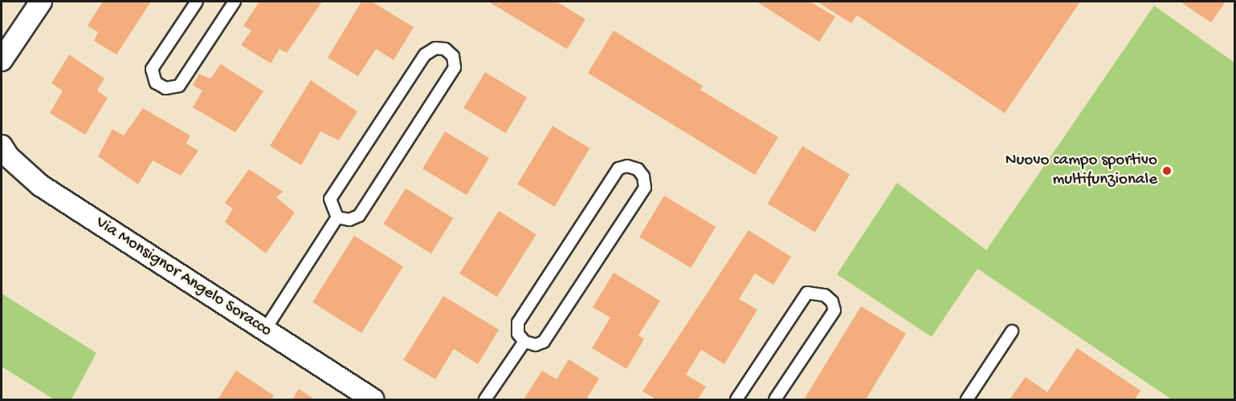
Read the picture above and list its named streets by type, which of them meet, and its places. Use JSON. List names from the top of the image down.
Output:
{
  "streets": {
    "street": ["Via Monsignor Angelo Soracco"]
  },
  "places": ["Nuovo campo sportivo multifunzionale"]
}
